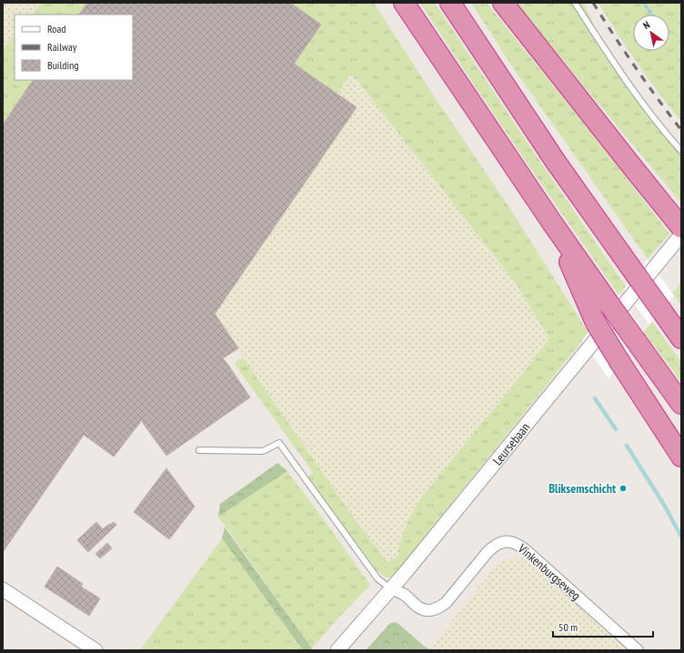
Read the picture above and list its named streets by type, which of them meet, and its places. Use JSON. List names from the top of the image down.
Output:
{
  "streets": {
    "street": ["Leursebaan", "Vinkenburgseweg"]
  },
  "crossings": [
    ["Leursebaan", "Vinkenburgseweg"]
  ],
  "places": ["Bliksemschicht"],
  "legend": ["Road", "Railway", "Building"],
  "scale_bar": "50 m",
  "north": "top left"
}
